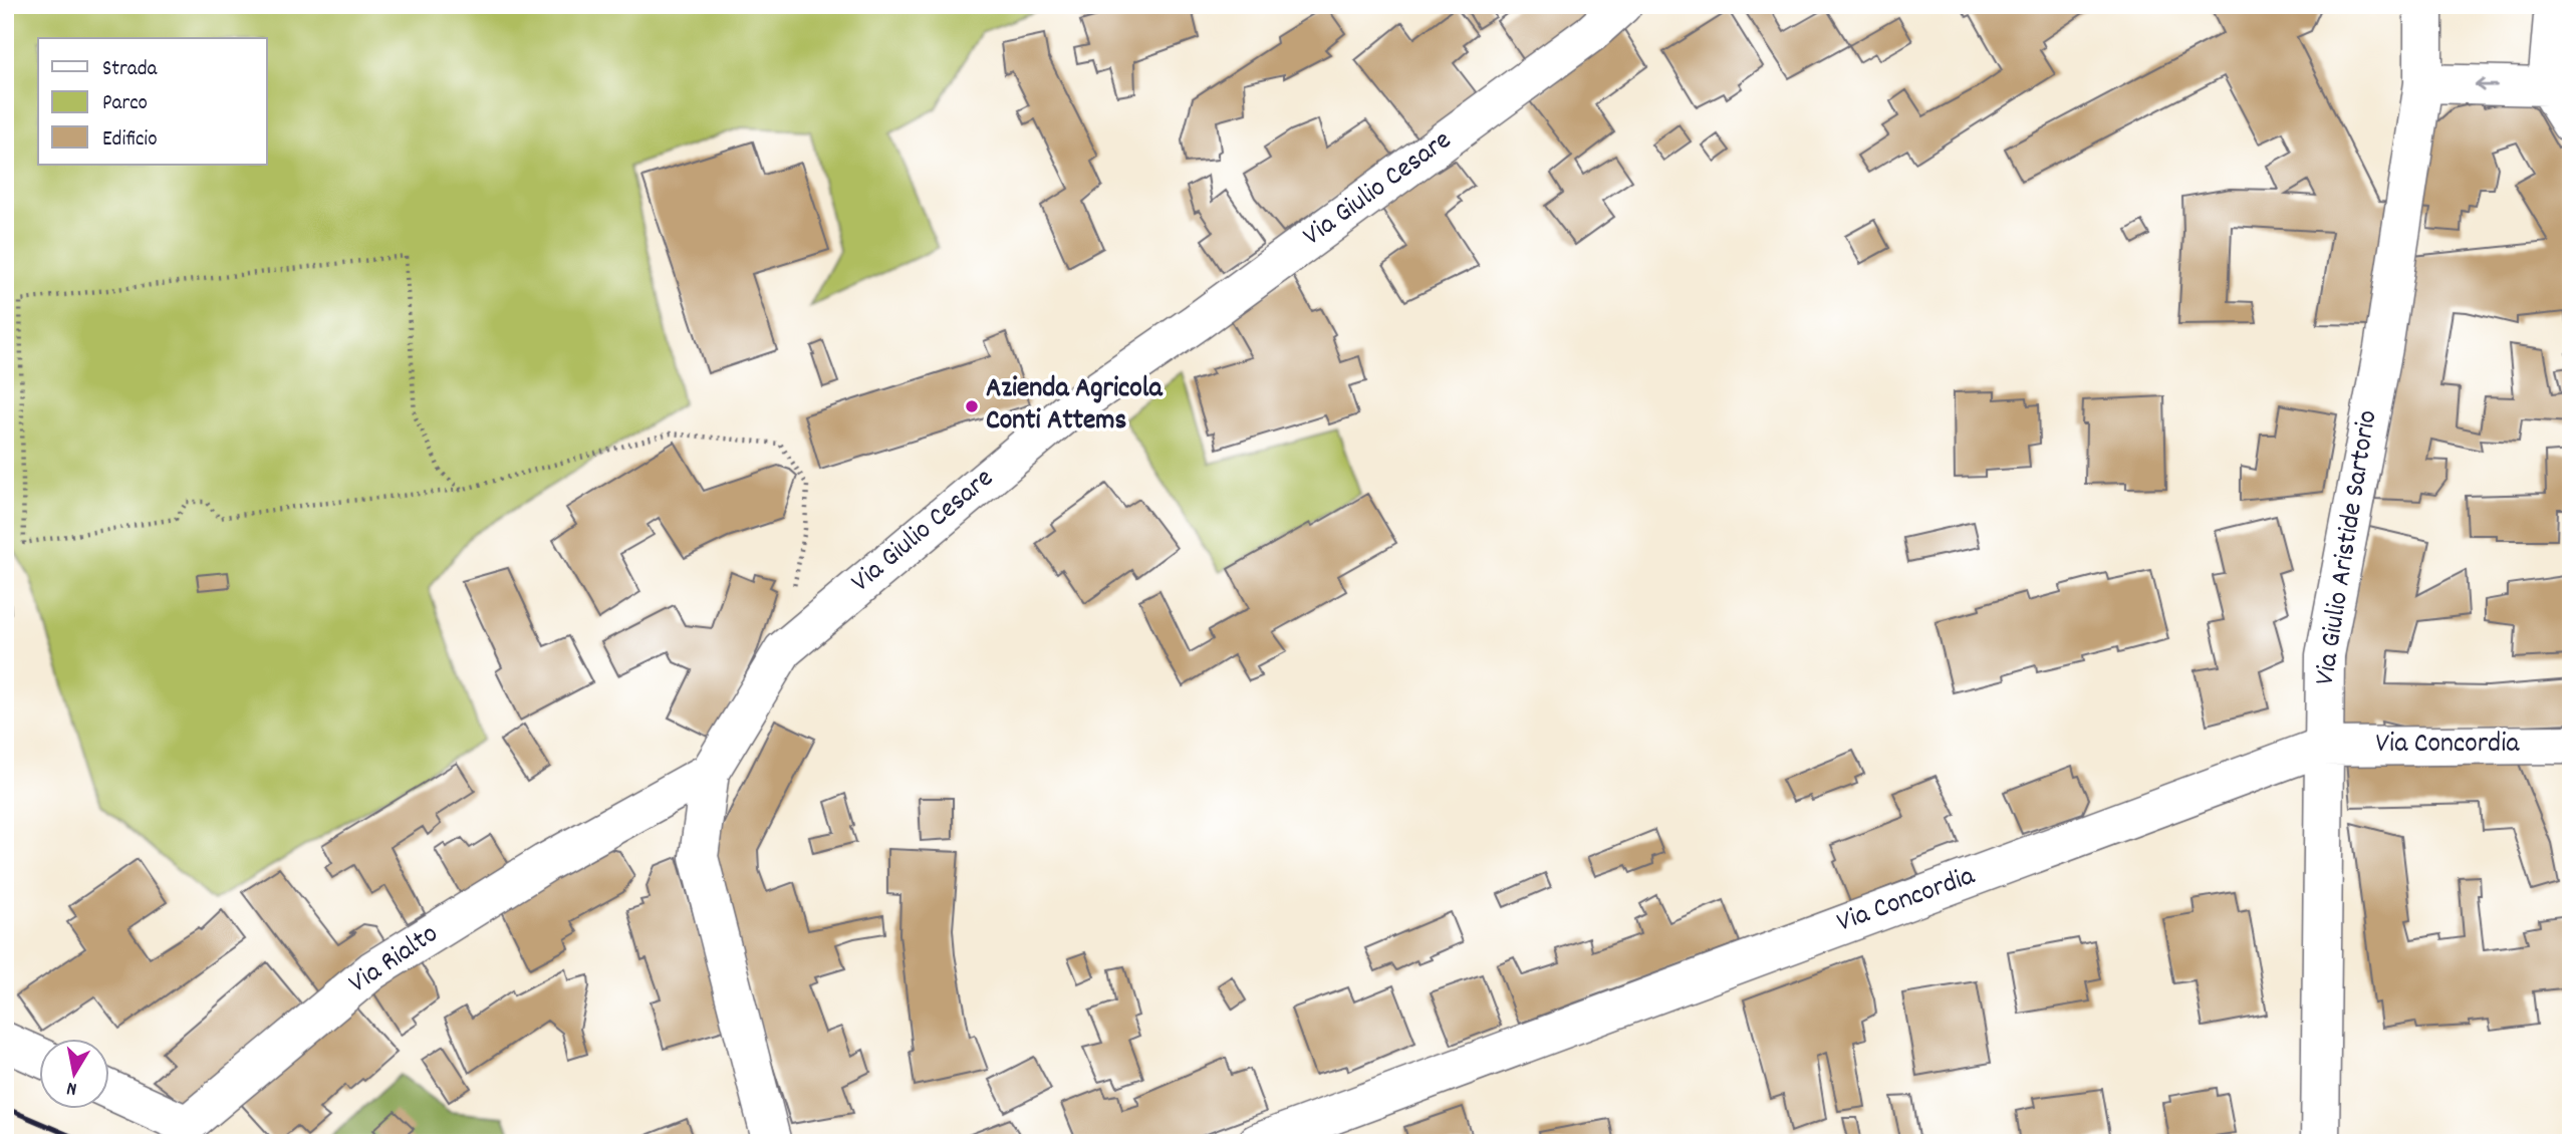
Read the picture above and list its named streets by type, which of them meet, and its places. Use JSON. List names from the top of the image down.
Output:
{
  "streets": {
    "street": [
      "Via Giulio Cesare",
      "Via Giulio Aristide Sartorio",
      "Via Concordia",
      "Via Rialto"
    ]
  },
  "crossings": [
    ["Via Giulio Cesare", "Via Rialto"],
    ["Via Giulio Aristide Sartorio", "Via Concordia"]
  ],
  "places": ["Azienda Agricola Conti Attems"],
  "legend": ["Strada", "Parco", "Edificio"],
  "north": "bottom"
}
